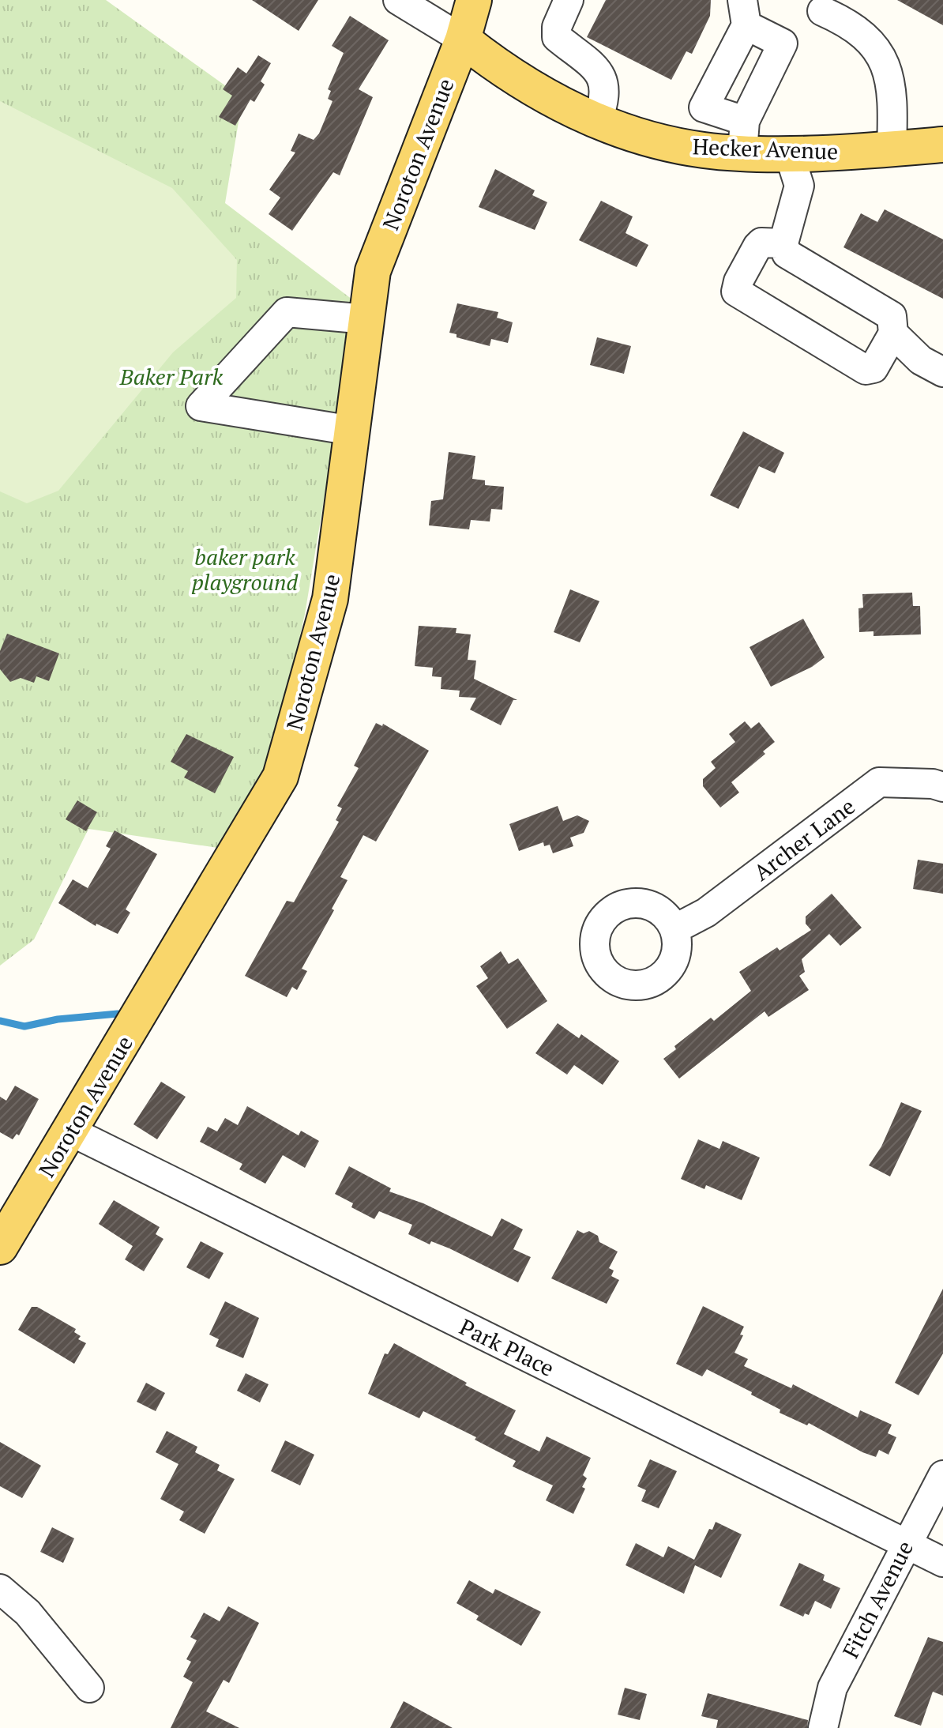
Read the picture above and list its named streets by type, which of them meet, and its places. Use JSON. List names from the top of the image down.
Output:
{
  "streets": {
    "main road": ["Hecker Avenue", "Noroton Avenue"],
    "street": ["Archer Lane", "Park Place", "Fitch Avenue"]
  },
  "crossings": [
    ["Hecker Avenue", "Noroton Avenue"],
    ["Noroton Avenue", "Park Place"],
    ["Park Place", "Fitch Avenue"]
  ],
  "parks": ["Baker Park", "baker park playground"]
}
